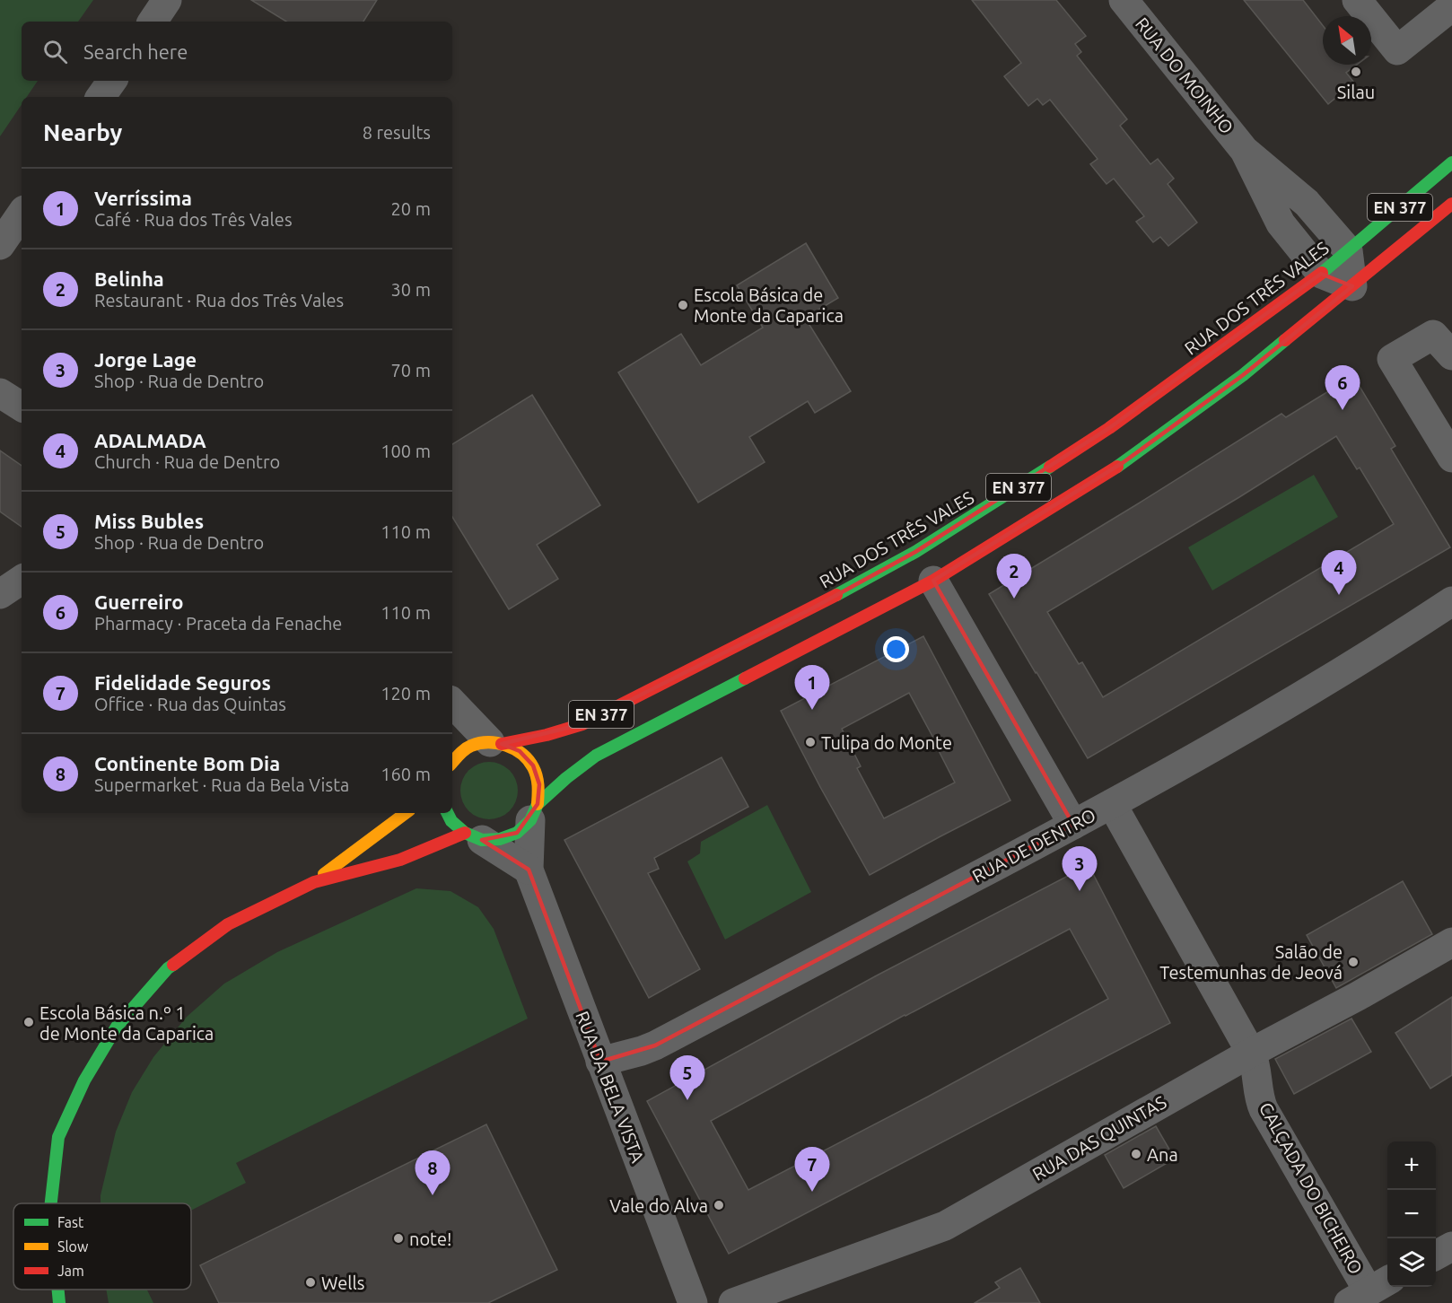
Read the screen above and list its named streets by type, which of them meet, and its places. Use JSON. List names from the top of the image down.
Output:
{
  "streets": {
    "main road": ["EN 377", "RUA DOS TRÊS VALES"],
    "street": [
      "RUA DO MOINHO",
      "RUA DE DENTRO",
      "RUA DA BELA VISTA",
      "RUA DAS QUINTAS",
      "CALÇADA DO BICHEIRO"
    ]
  },
  "crossings": [
    ["RUA DO MOINHO", "EN 377"],
    ["RUA DO MOINHO", "RUA DOS TRÊS VALES"],
    ["EN 377", "RUA DA BELA VISTA"],
    ["RUA DE DENTRO", "RUA DA BELA VISTA"],
    ["RUA DE DENTRO", "CALÇADA DO BICHEIRO"],
    ["RUA DAS QUINTAS", "CALÇADA DO BICHEIRO"]
  ],
  "places": [
    "Silau",
    "Escola Básica de Monte da Caparica",
    "Tulipa do Monte",
    "Salão de Testemunhas de Jeová",
    "Escola Básica n.º 1 de Monte da Caparica",
    "Ana",
    "Vale do Alva",
    "note!",
    "Wells"
  ],
  "legend": ["Fast", "Slow", "Jam"],
  "north": "top left",
  "page": {
    "search": "Search here",
    "heading": ["Nearby", "8 results"],
    "list": [
      {
        "mark": "1",
        "name": "Verríssima",
        "note": "Café · Rua dos Três Vales",
        "value": "20 m"
      },
      {
        "mark": "2",
        "name": "Belinha",
        "note": "Restaurant · Rua dos Três Vales",
        "value": "30 m"
      },
      {
        "mark": "3",
        "name": "Jorge Lage",
        "note": "Shop · Rua de Dentro",
        "value": "70 m"
      },
      {
        "mark": "4",
        "name": "ADALMADA",
        "note": "Church · Rua de Dentro",
        "value": "100 m"
      },
      {
        "mark": "5",
        "name": "Miss Bubles",
        "note": "Shop · Rua de Dentro",
        "value": "110 m"
      },
      {
        "mark": "6",
        "name": "Guerreiro",
        "note": "Pharmacy · Praceta da Fenache",
        "value": "110 m"
      },
      {
        "mark": "7",
        "name": "Fidelidade Seguros",
        "note": "Office · Rua das Quintas",
        "value": "120 m"
      },
      {
        "mark": "8",
        "name": "Continente Bom Dia",
        "note": "Supermarket · Rua da Bela Vista",
        "value": "160 m"
      }
    ],
    "pins": [
      "6",
      "4",
      "2",
      "1",
      "3",
      "5",
      "7",
      "8"
    ],
    "map_buttons": ["+", "−"]
  }
}
